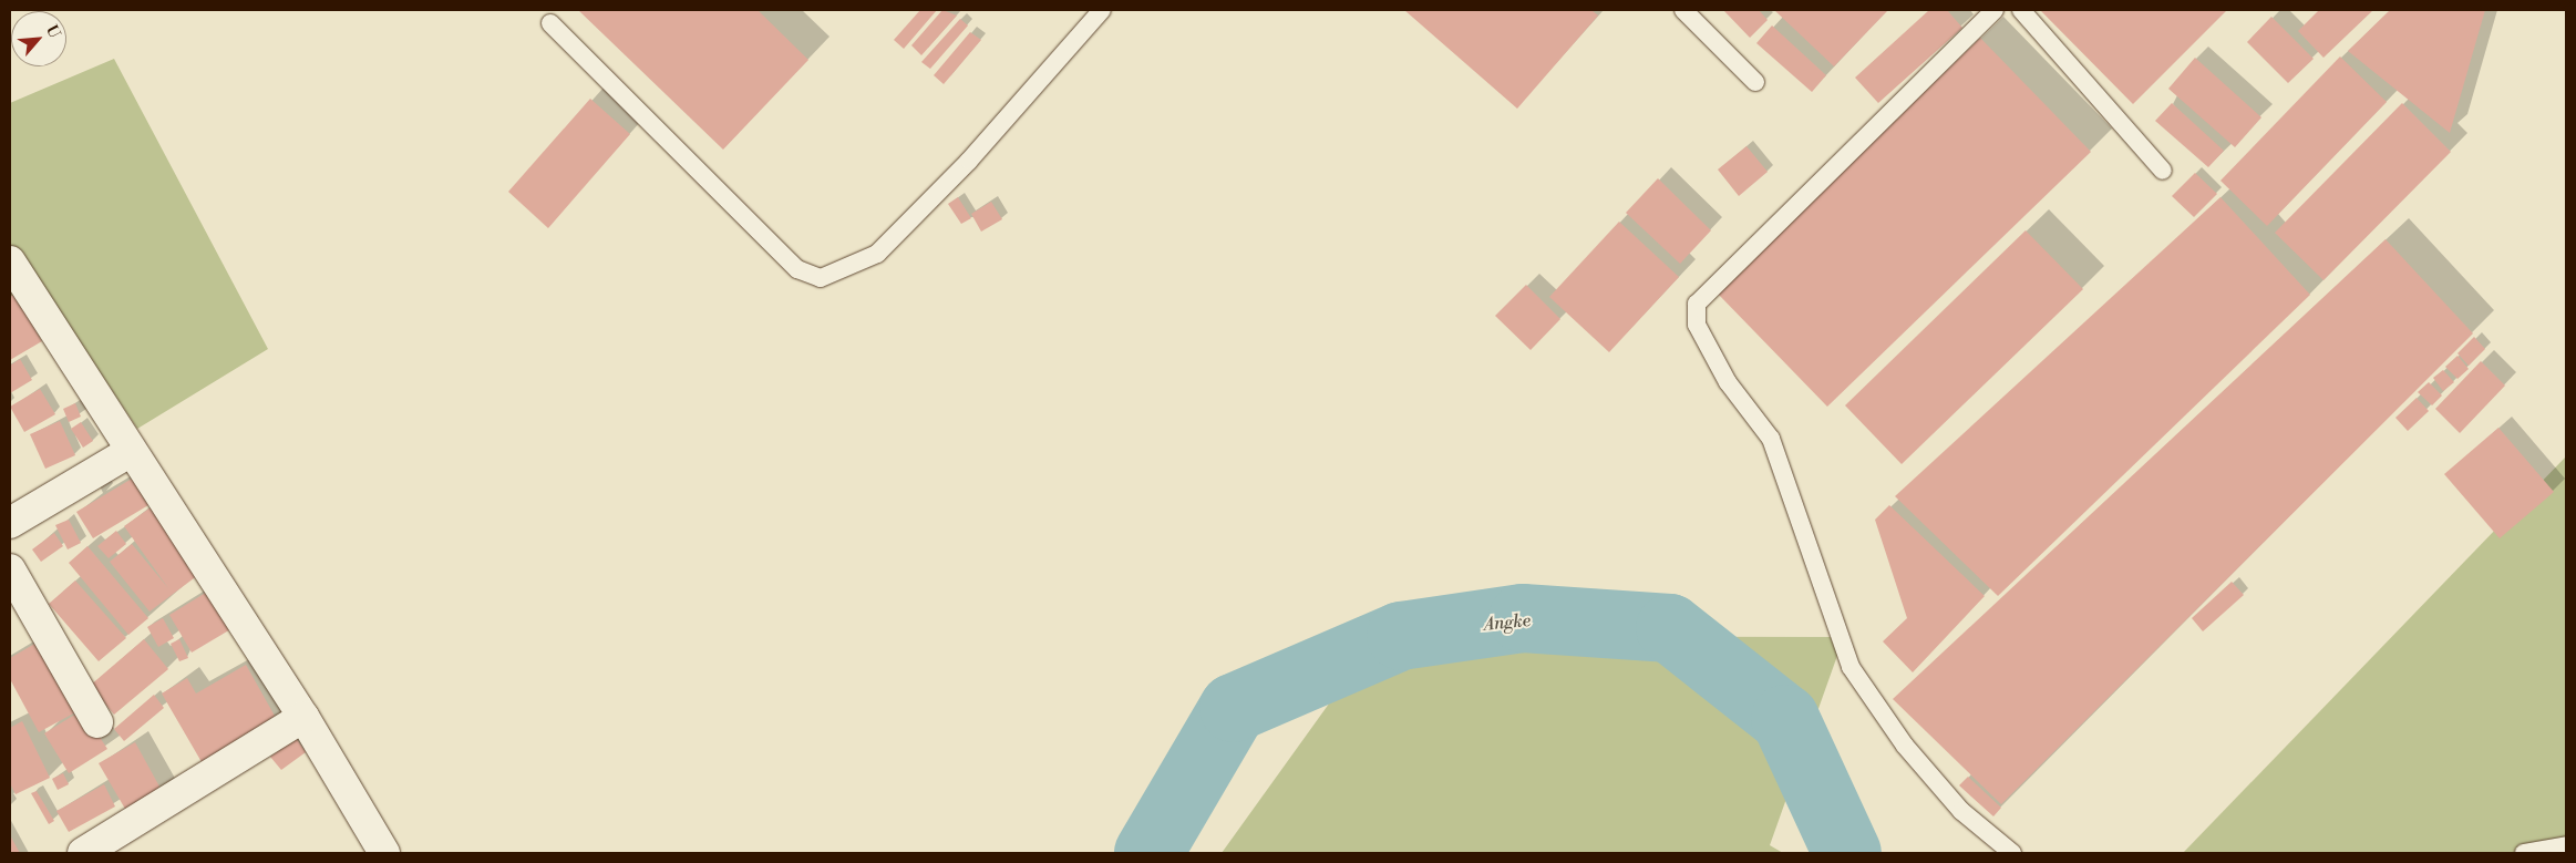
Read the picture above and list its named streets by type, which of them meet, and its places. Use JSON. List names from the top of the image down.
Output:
{
  "water": ["Angke"],
  "north": "top right"
}
